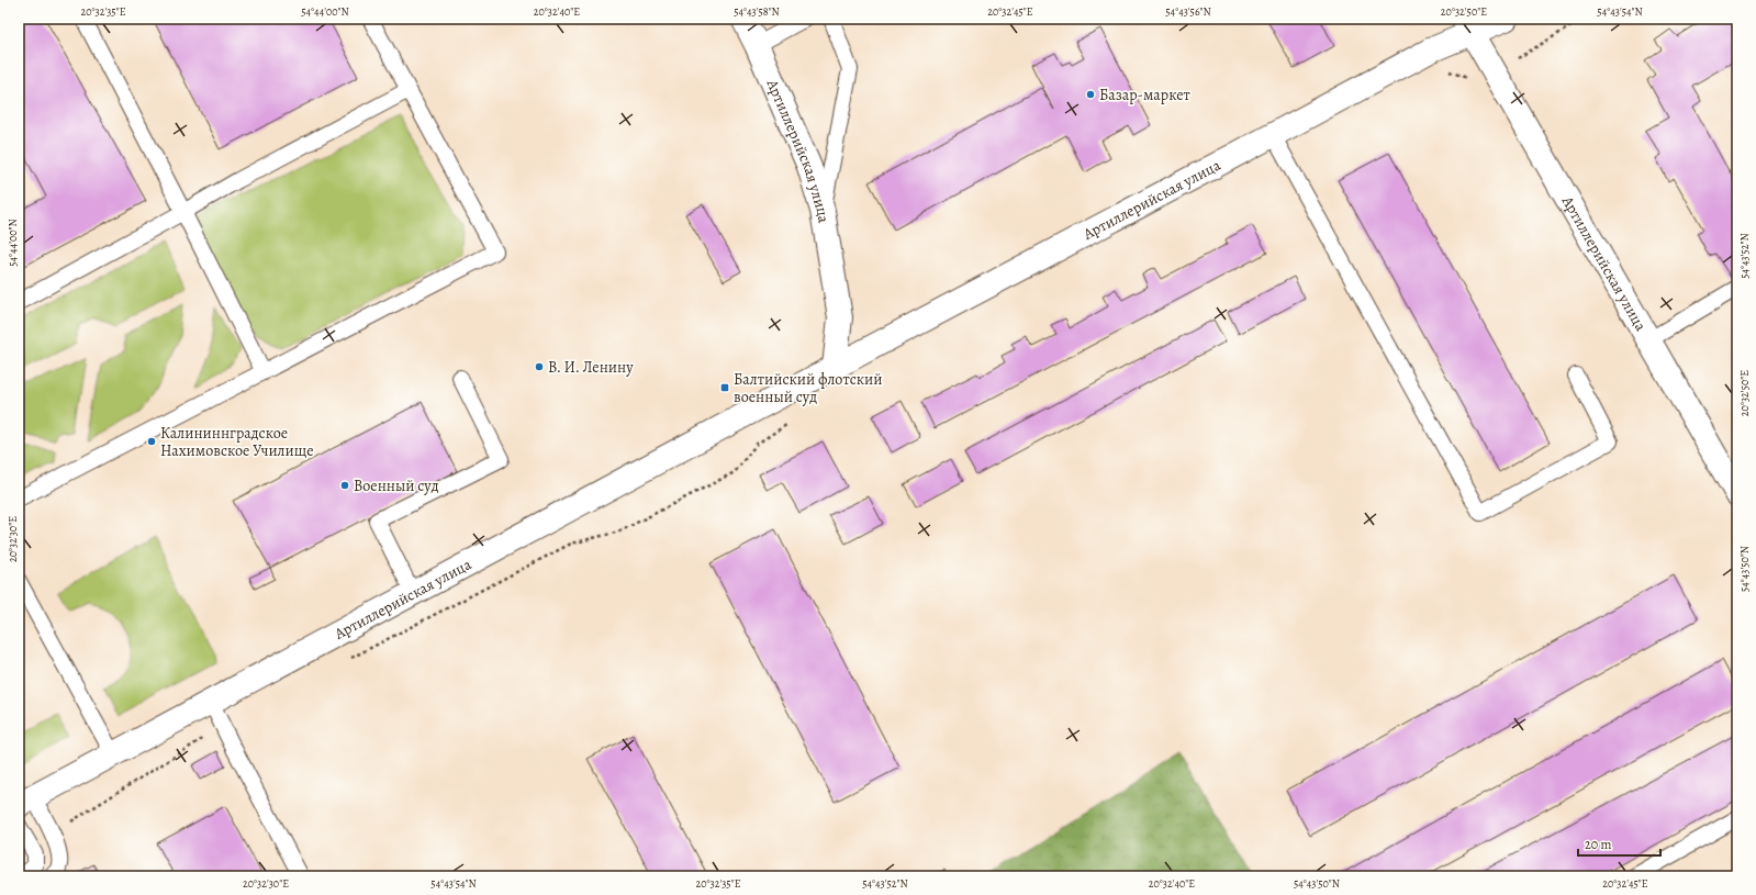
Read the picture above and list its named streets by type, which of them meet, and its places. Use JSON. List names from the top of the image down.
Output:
{
  "streets": {
    "main road": ["Артиллерийская улица"]
  },
  "places": {
    "other": [
      "Базар-маркет",
      "В. И. Ленину",
      "Калининнградское Нахимовское Училище",
      "Военный суд"
    ],
    "transit": ["Балтийский флотский военный суд"]
  },
  "scale_bar": "20 m",
  "coordinates": [
    "20°32'35\"E",
    "54°44'00\"N",
    "20°32'40\"E",
    "54°43'58\"N",
    "20°32'45\"E",
    "54°43'56\"N",
    "20°32'50\"E",
    "54°43'54\"N",
    "54°43'52\"N",
    "20°32'30\"E",
    "54°43'50\"N"
  ]
}
